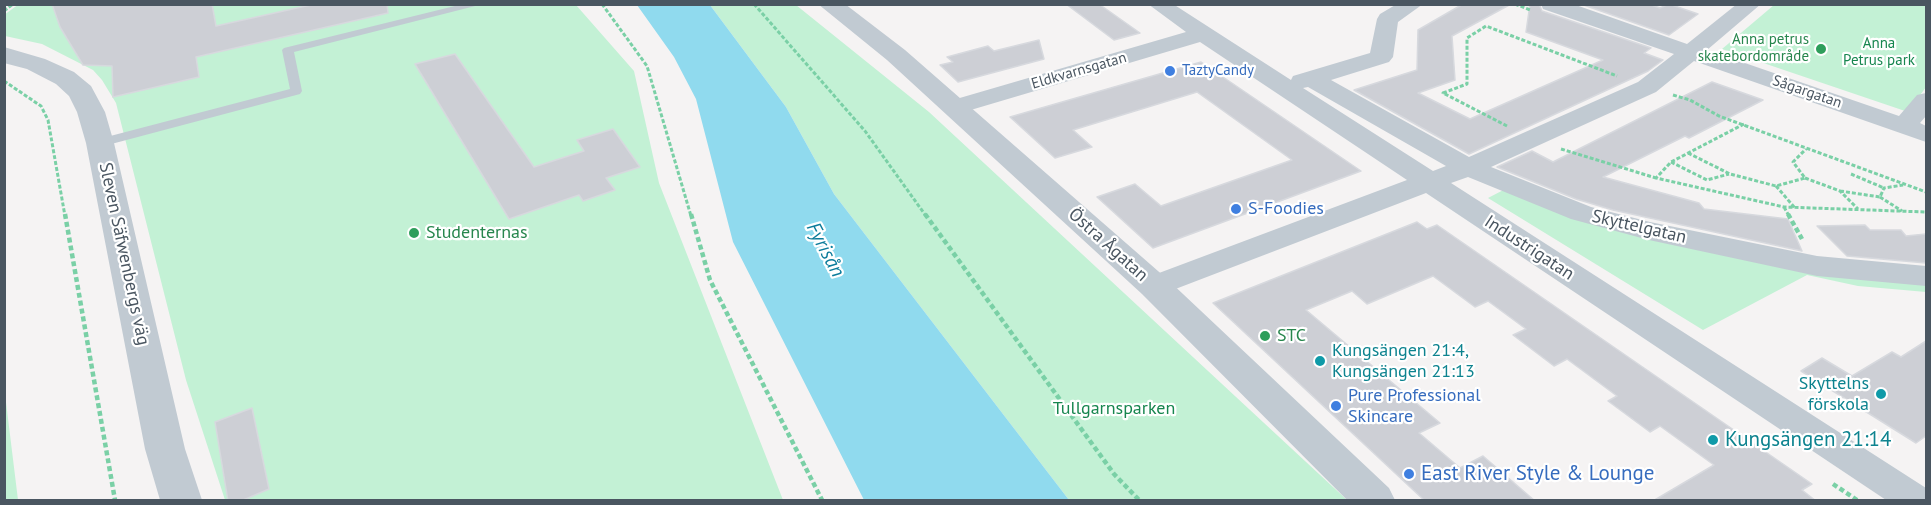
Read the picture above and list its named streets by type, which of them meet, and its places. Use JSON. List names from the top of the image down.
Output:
{
  "streets": {
    "street": [
      "Eldkvarnsgatan",
      "Sågargatan",
      "Skyttelgatan",
      "Östra Ågatan",
      "Industrigatan",
      "Sleven Säfwenbergs väg"
    ]
  },
  "crossings": [
    ["Eldkvarnsgatan", "Östra Ågatan"],
    ["Eldkvarnsgatan", "Industrigatan"]
  ],
  "water": ["Fyrisån"],
  "parks": ["Anna Petrus park", "Tullgarnsparken"],
  "places": [
    "Anna petrus skatebordområde",
    "TaztyCandy",
    "S-Foodies",
    "Studenternas",
    "STC",
    "Kungsängen 21:4, Kungsängen 21:13",
    "Skyttelns förskola",
    "Pure Professional Skincare",
    "Kungsängen 21:14",
    "East River Style & Lounge"
  ]
}
